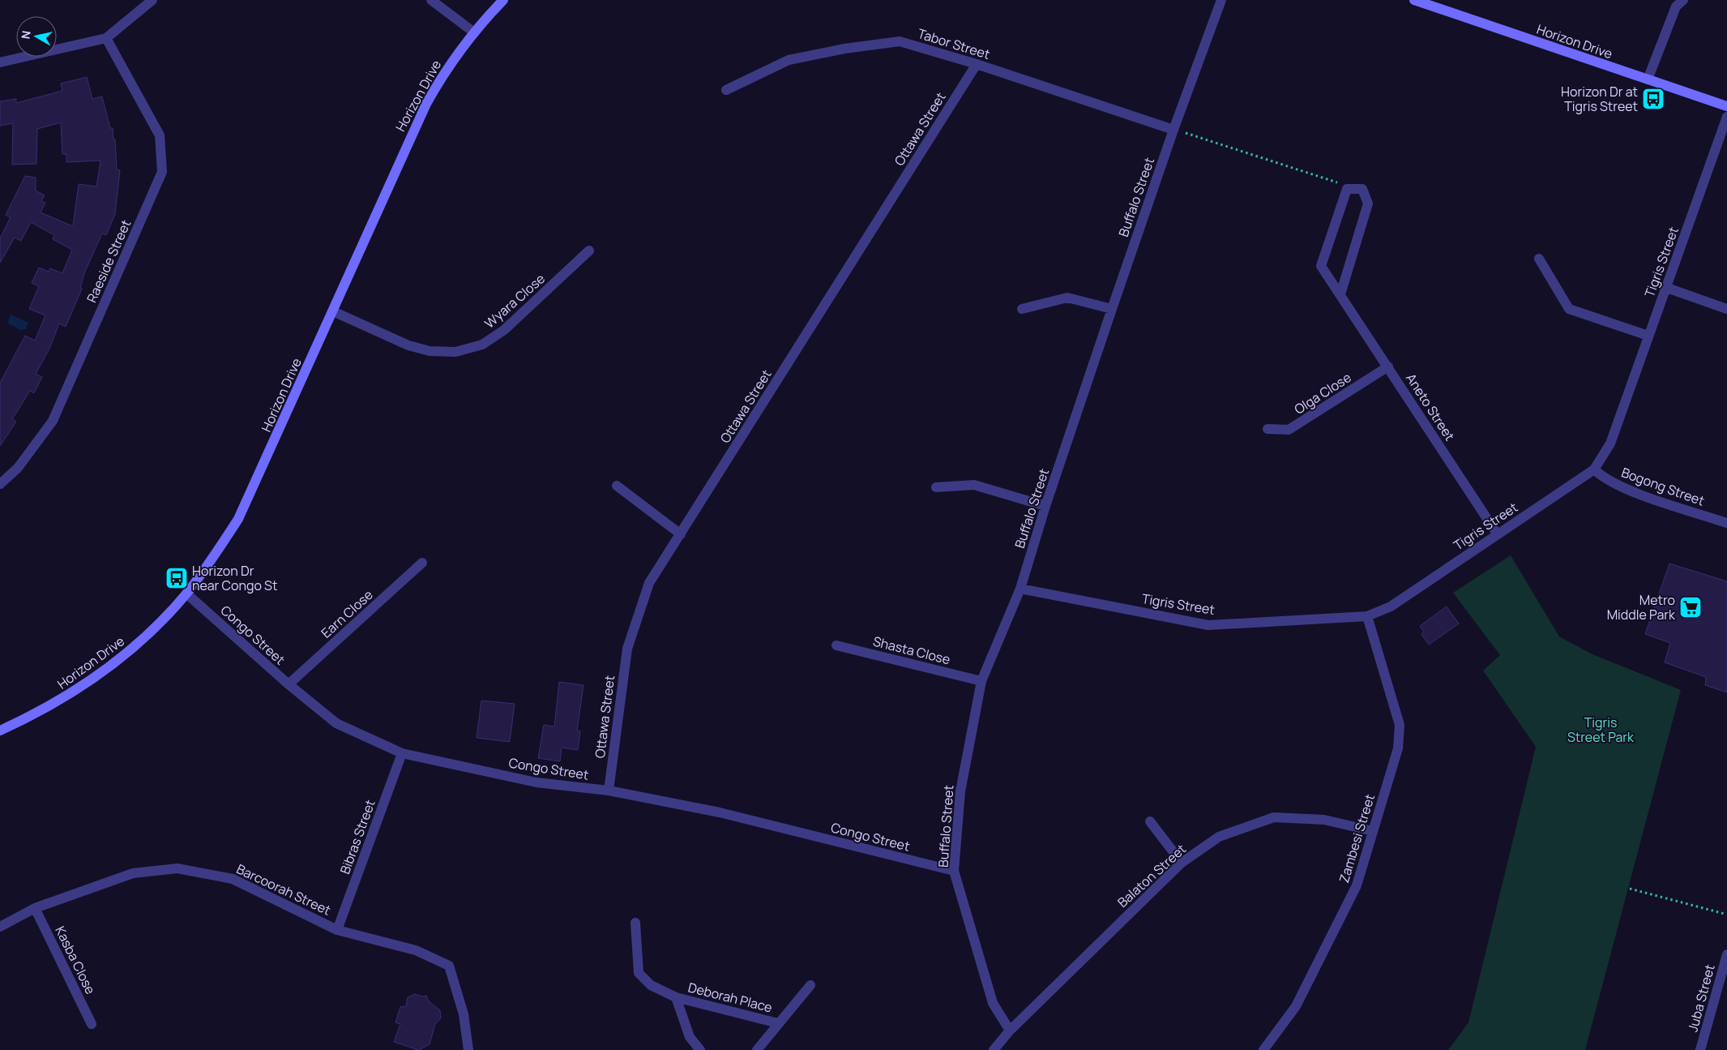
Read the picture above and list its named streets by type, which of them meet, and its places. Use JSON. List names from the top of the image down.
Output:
{
  "streets": {
    "street": [
      "Horizon Drive",
      "Tabor Street",
      "Ottawa Street",
      "Buffalo Street",
      "Raeside Street",
      "Tigris Street",
      "Wyara Close",
      "Olga Close",
      "Aneto Street",
      "Bogong Street",
      "Earn Close",
      "Congo Street",
      "Shasta Close",
      "Bibras Street",
      "Zambesi Street",
      "Balaton Street",
      "Barcoorah Street",
      "Kasba Close",
      "Deborah Place",
      "Juba Street"
    ]
  },
  "crossings": [
    ["Horizon Drive", "Wyara Close"],
    ["Horizon Drive", "Congo Street"],
    ["Tabor Street", "Ottawa Street"],
    ["Tabor Street", "Buffalo Street"],
    ["Ottawa Street", "Congo Street"],
    ["Buffalo Street", "Tigris Street"],
    ["Buffalo Street", "Congo Street"],
    ["Buffalo Street", "Shasta Close"],
    ["Buffalo Street", "Balaton Street"],
    ["Tigris Street", "Aneto Street"],
    ["Tigris Street", "Bogong Street"],
    ["Tigris Street", "Zambesi Street"],
    ["Olga Close", "Aneto Street"],
    ["Earn Close", "Congo Street"],
    ["Congo Street", "Bibras Street"],
    ["Bibras Street", "Barcoorah Street"],
    ["Zambesi Street", "Balaton Street"],
    ["Barcoorah Street", "Kasba Close"]
  ],
  "parks": ["Tigris Street Park"],
  "places": {
    "bus stop": ["Horizon Dr at Tigris Street", "Horizon Dr near Congo St"],
    "supermarket": ["Metro Middle Park"]
  },
  "north": "left"
}
